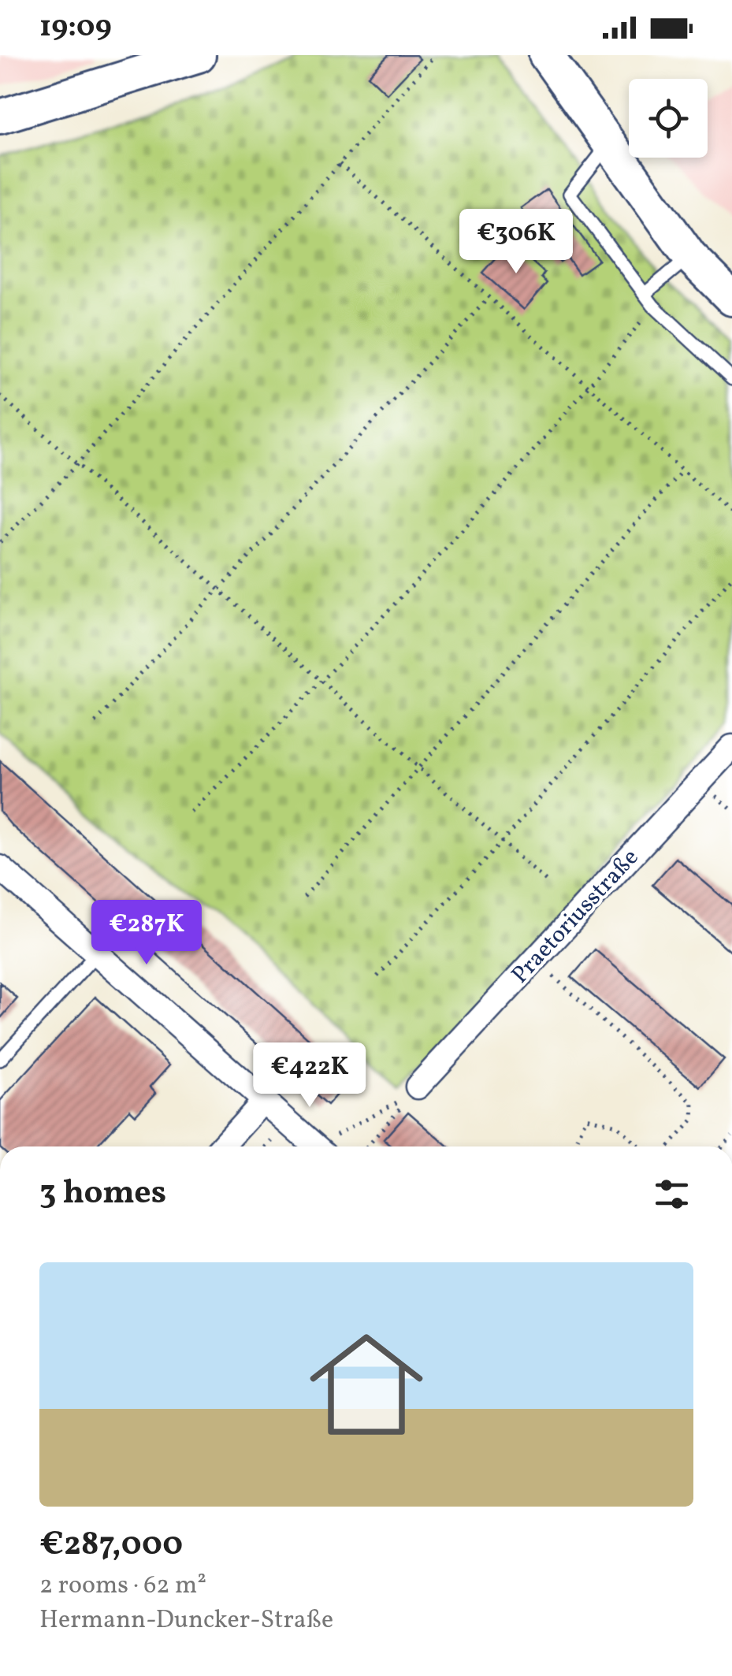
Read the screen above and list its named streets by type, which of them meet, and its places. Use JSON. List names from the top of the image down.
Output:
{
  "streets": {
    "street": ["Praetoriusstraße"]
  },
  "page": {
    "status": "19:09",
    "price": ["€306K", "€287K", "€422K"],
    "heading": "3 homes",
    "list": [
      {
        "name": "€287,000",
        "note": "2 rooms · 62 m² · Hermann-Duncker-Straße"
      }
    ]
  }
}
